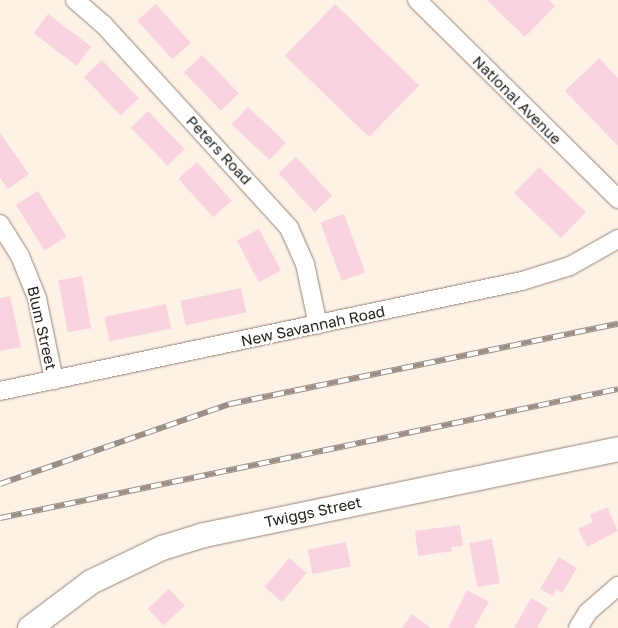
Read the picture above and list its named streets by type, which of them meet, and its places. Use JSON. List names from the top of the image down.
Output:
{
  "streets": {
    "main road": ["Twiggs Street"],
    "street": [
      "National Avenue",
      "Peters Road",
      "New Savannah Road",
      "Blum Street"
    ]
  },
  "crossings": [
    ["Peters Road", "New Savannah Road"],
    ["New Savannah Road", "Blum Street"]
  ]
}
